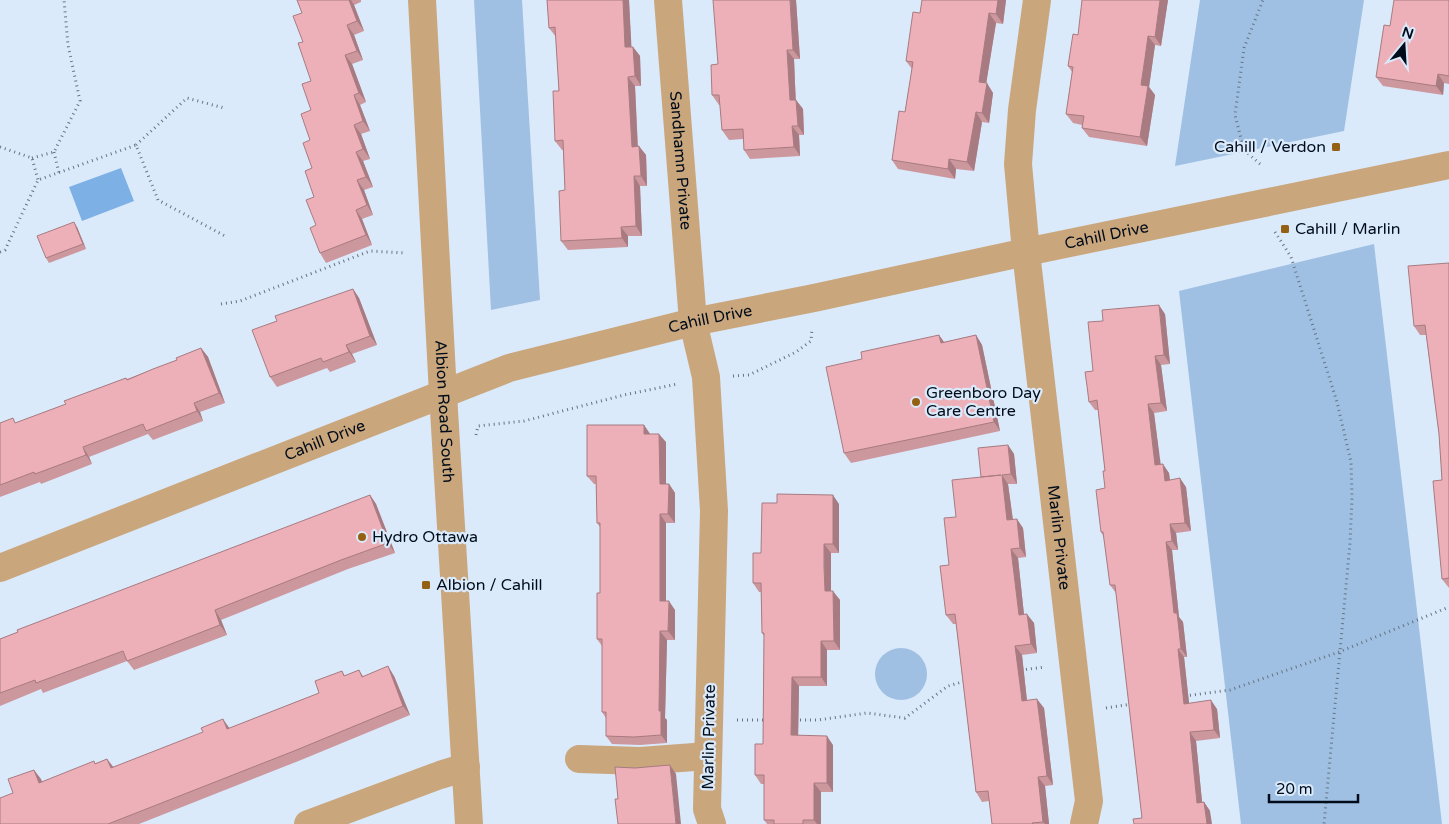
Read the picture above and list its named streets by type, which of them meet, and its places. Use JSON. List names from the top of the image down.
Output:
{
  "streets": {
    "street": [
      "Sandhamn Private",
      "Cahill Drive",
      "Albion Road South",
      "Marlin Private"
    ]
  },
  "crossings": [
    ["Sandhamn Private", "Cahill Drive"],
    ["Sandhamn Private", "Marlin Private"],
    ["Cahill Drive", "Albion Road South"],
    ["Cahill Drive", "Marlin Private"]
  ],
  "places": {
    "transit": ["Cahill / Verdon", "Cahill / Marlin", "Albion / Cahill"],
    "other": ["Greenboro Day Care Centre", "Hydro Ottawa"]
  },
  "scale_bar": "20 m",
  "north": "top"
}
